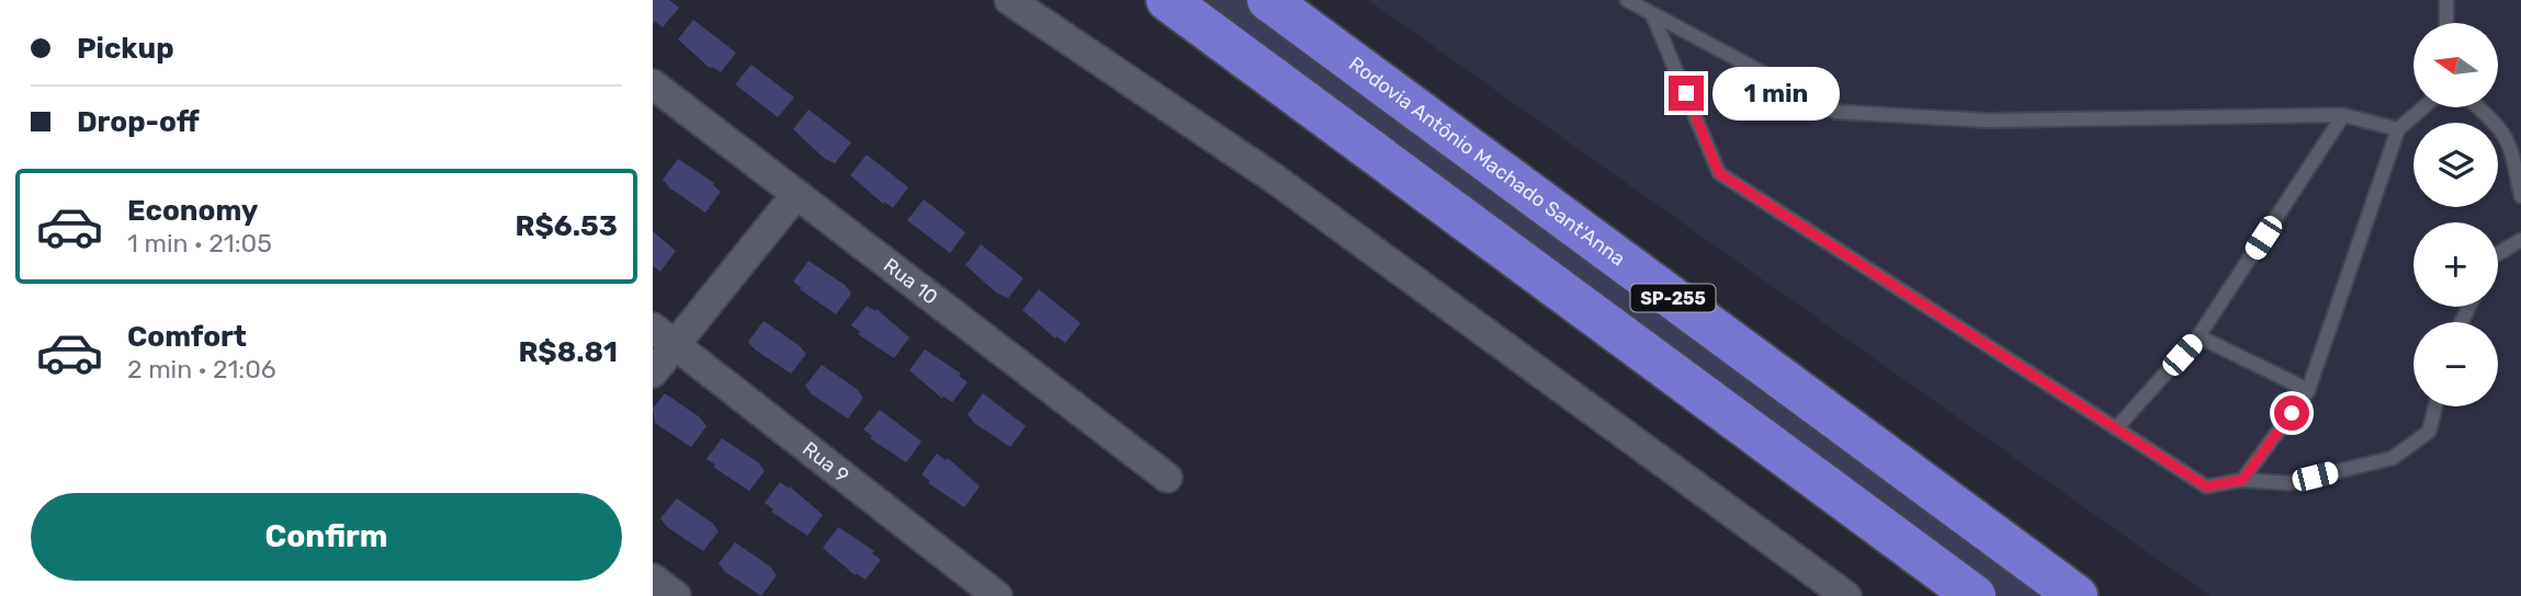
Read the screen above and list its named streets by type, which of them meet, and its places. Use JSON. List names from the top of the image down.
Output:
{
  "streets": {
    "highway": ["Rodovia Antônio Machado Sant'Anna", "SP-255"],
    "street": ["Rua 10", "Rua 9"]
  },
  "north": "left",
  "page": {
    "banner": ["Pickup", "Drop-off"],
    "map_buttons": ["+", "−"],
    "bubble": "1 min",
    "list": [
      {
        "name": "Economy",
        "note": "1 min · 21:05",
        "value": "R$6.53"
      },
      {
        "name": "Comfort",
        "note": "2 min · 21:06",
        "value": "R$8.81"
      }
    ],
    "buttons": "Confirm"
  }
}
